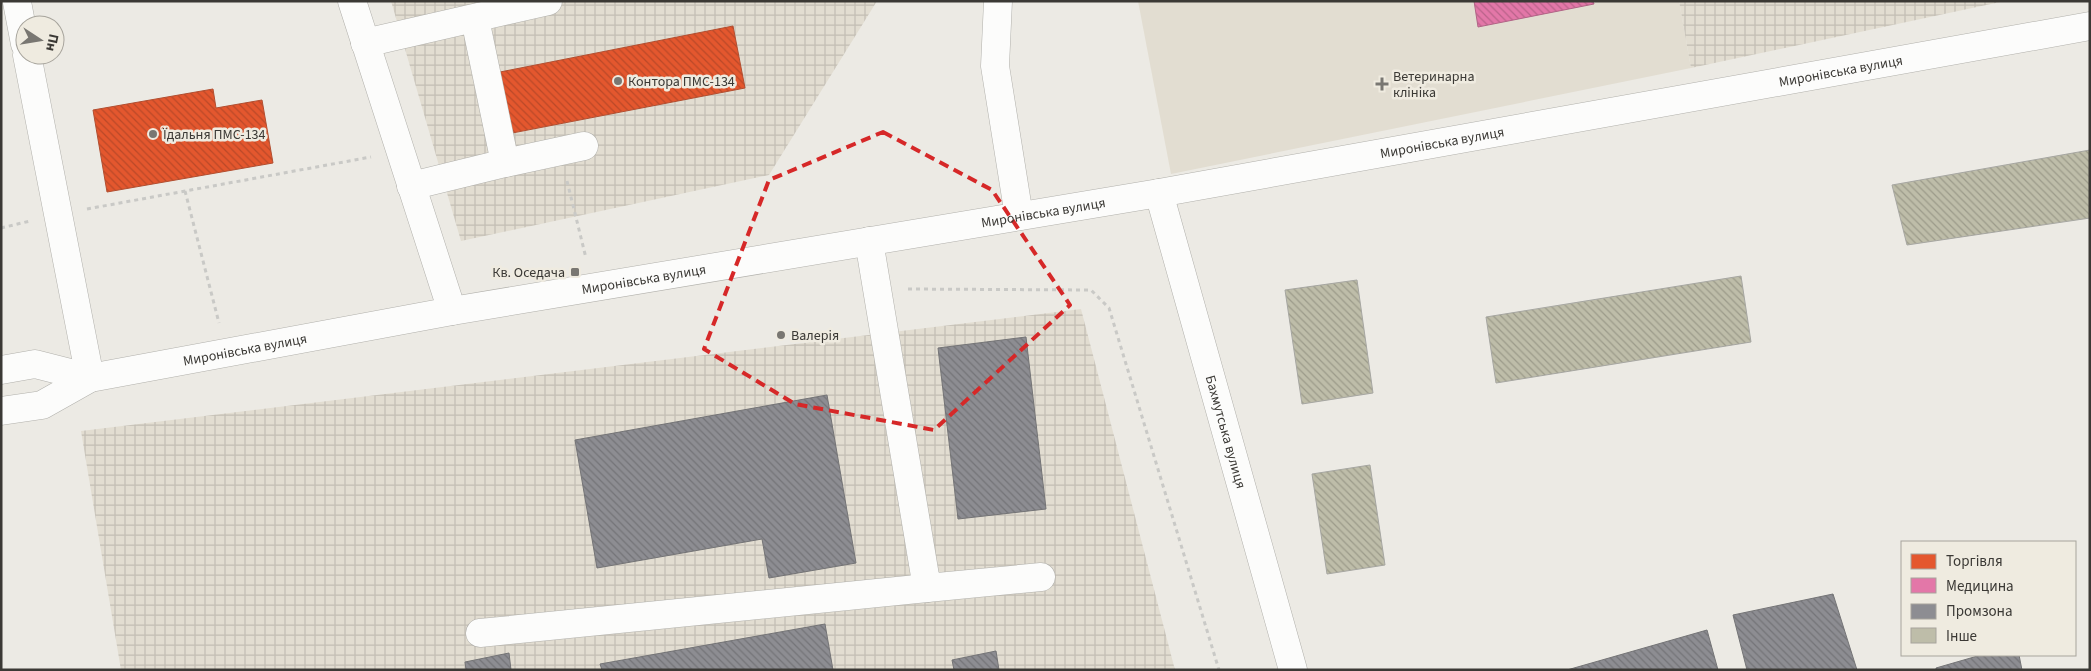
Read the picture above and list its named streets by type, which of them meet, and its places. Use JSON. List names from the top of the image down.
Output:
{
  "streets": {
    "street": ["Миронівська вулиця", "Бахмутська вулиця"]
  },
  "crossings": [
    ["Миронівська вулиця", "Бахмутська вулиця"]
  ],
  "places": {
    "other": ["Контора ПМС-134", "Їдальня ПМС-134", "Валерія"],
    "health": ["Ветеринарна клініка"],
    "transit": ["Кв. Оседача"]
  },
  "legend": [
    "Торгівля",
    "Медицина",
    "Промзона",
    "Інше"
  ],
  "north": "right"
}
